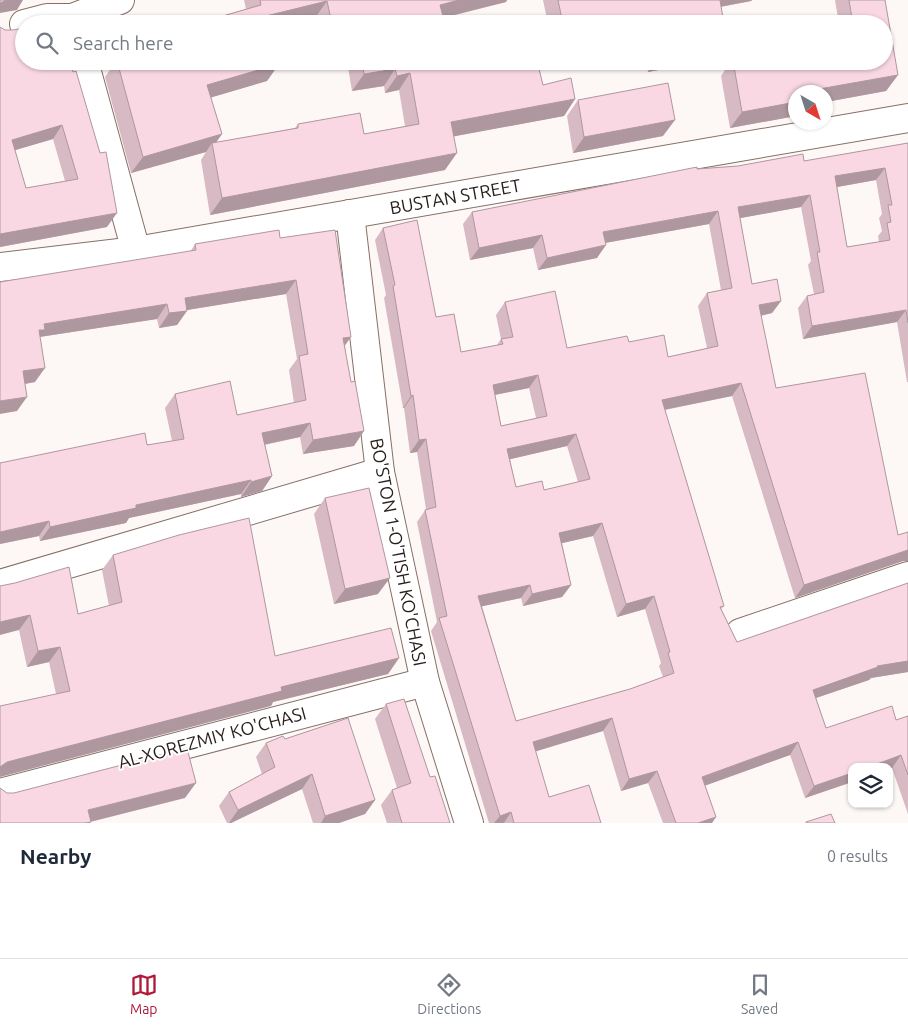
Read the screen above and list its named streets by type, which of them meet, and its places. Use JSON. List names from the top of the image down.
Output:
{
  "streets": {
    "street": ["BUSTАN STREET", "BO'STON 1-O'TISH KO'CHASI", "AL-XOREZMIY KO'CHASI"]
  },
  "crossings": [
    ["BUSTАN STREET", "BO'STON 1-O'TISH KO'CHASI"],
    ["BO'STON 1-O'TISH KO'CHASI", "AL-XOREZMIY KO'CHASI"]
  ],
  "north": "bottom right",
  "page": {
    "search": "Search here",
    "heading": ["Nearby", "0 results"],
    "nav": ["Map", "Directions", "Saved"]
  }
}
